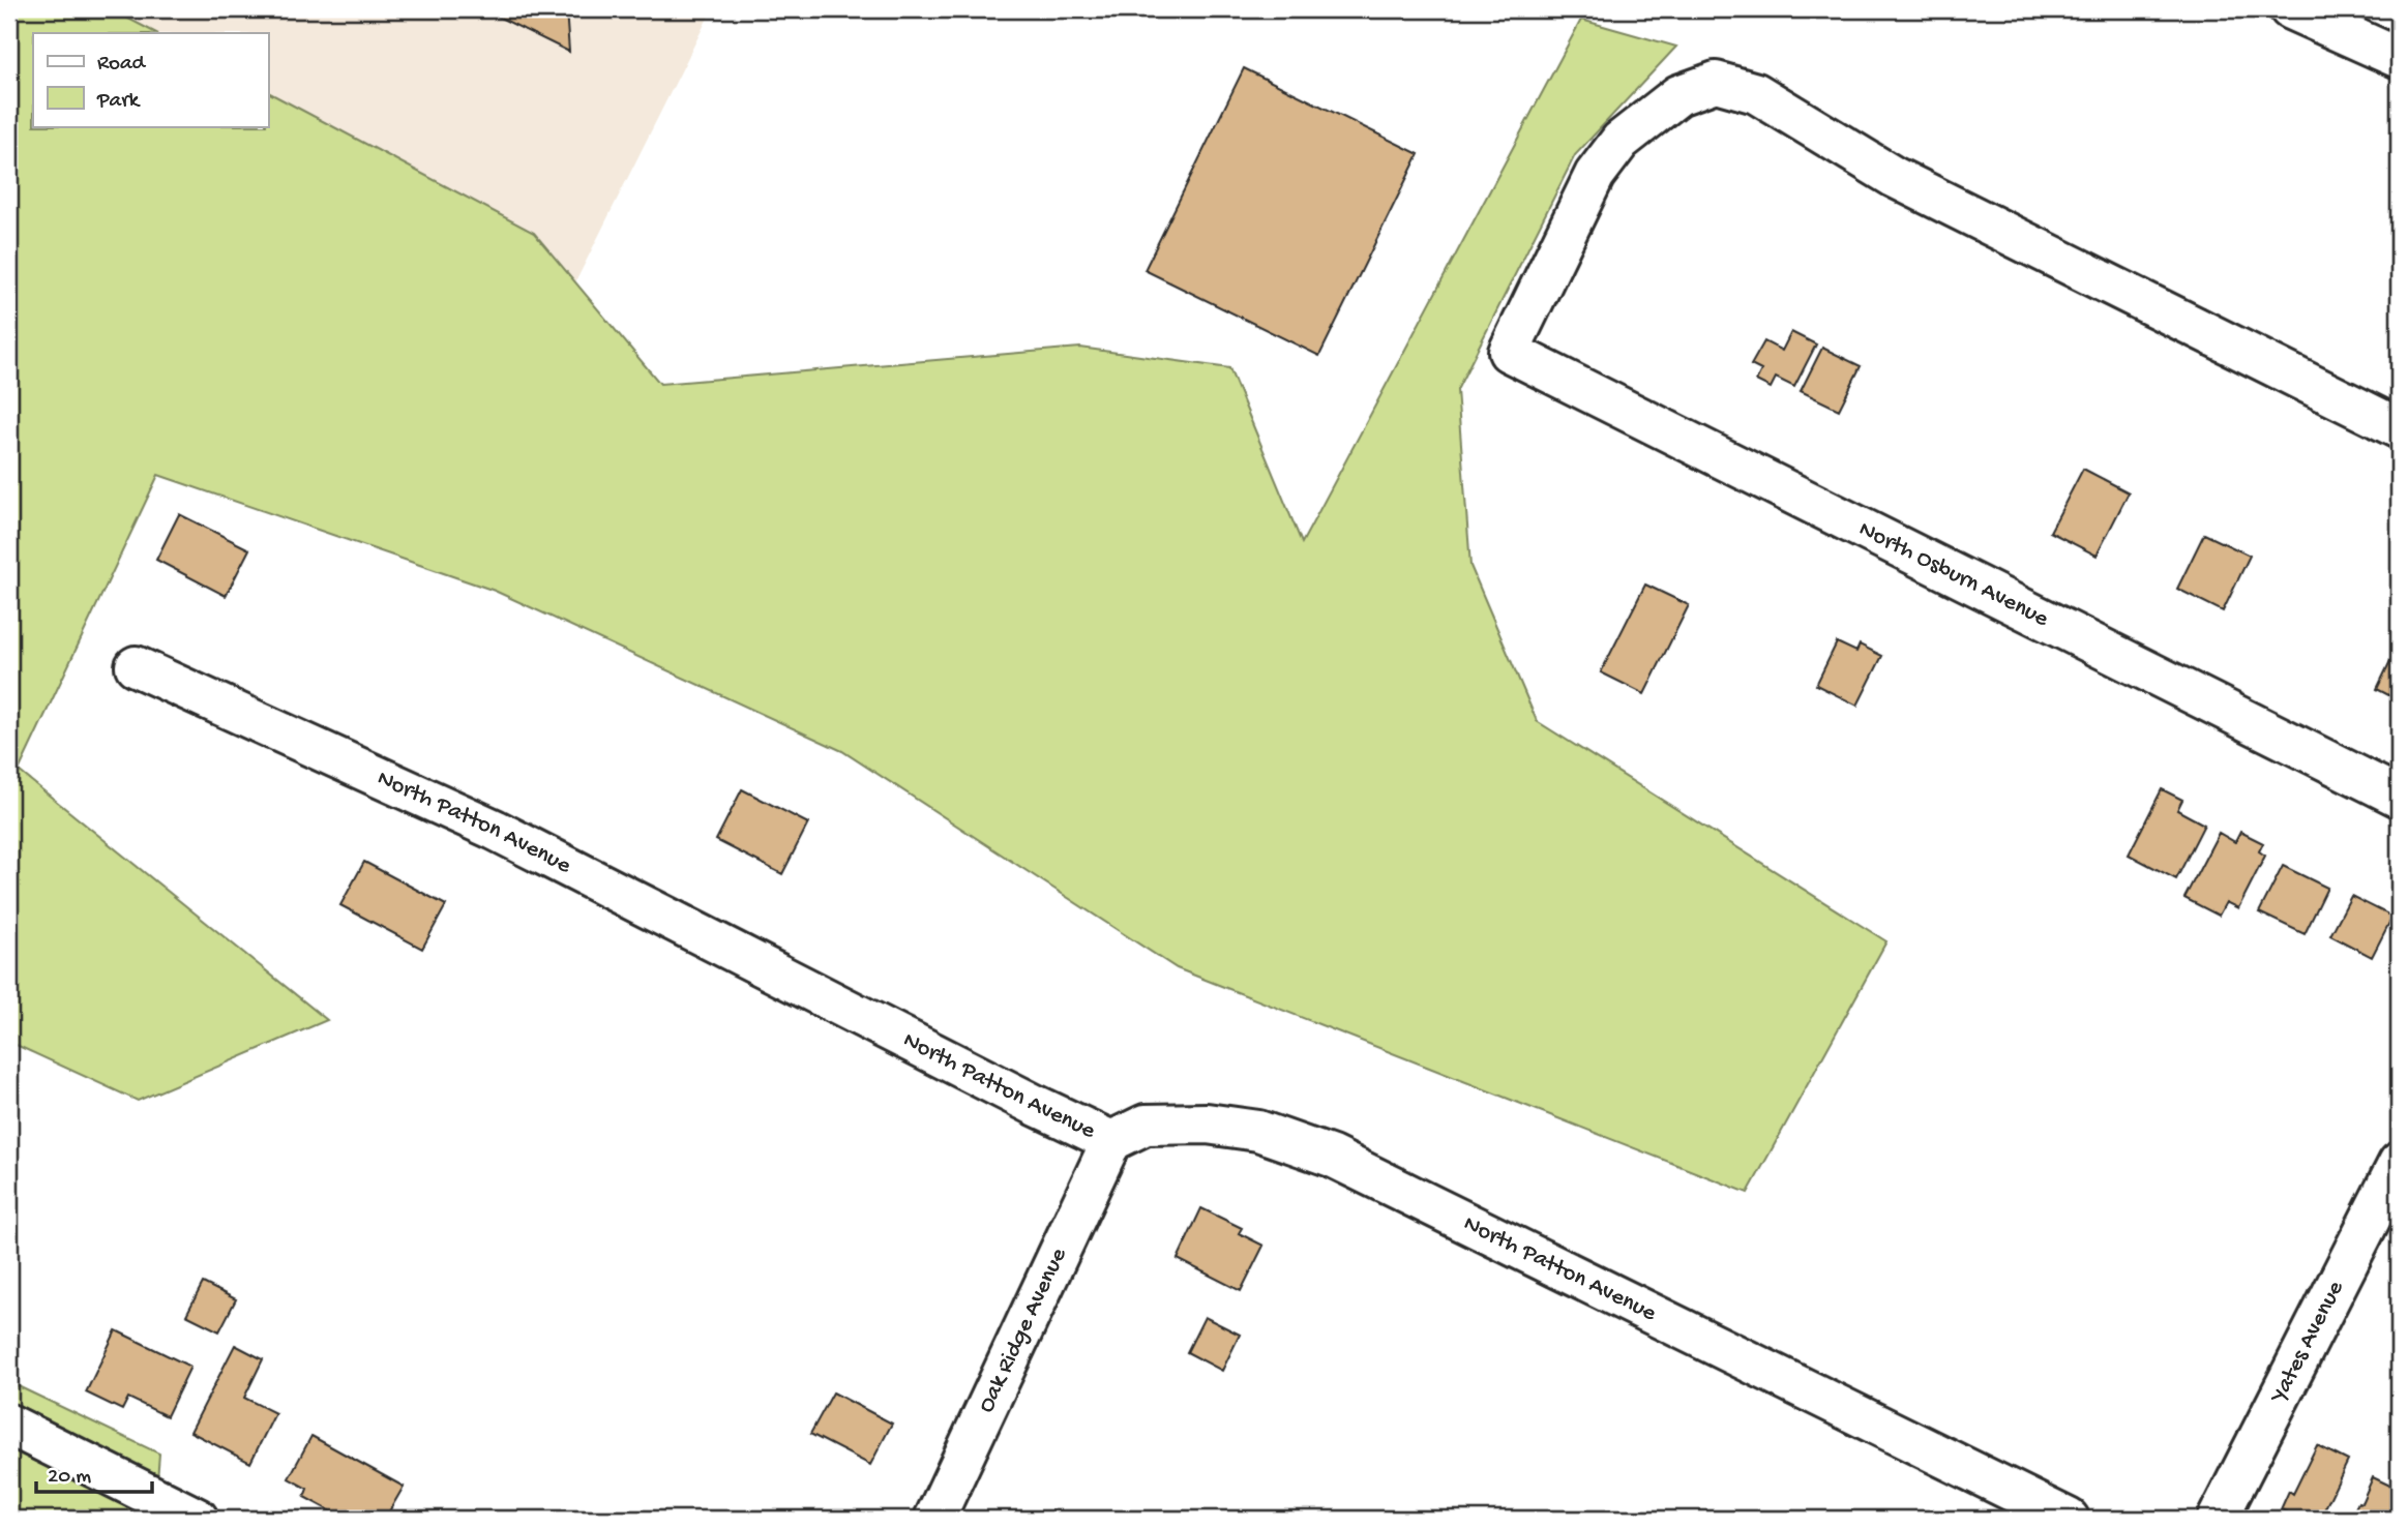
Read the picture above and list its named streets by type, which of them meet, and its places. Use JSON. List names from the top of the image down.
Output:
{
  "streets": {
    "street": [
      "North Osburn Avenue",
      "North Patton Avenue",
      "Oak Ridge Avenue",
      "Yates Avenue"
    ]
  },
  "crossings": [
    ["North Patton Avenue", "Oak Ridge Avenue"]
  ],
  "legend": ["Road", "Park"],
  "scale_bar": "20 m"
}
